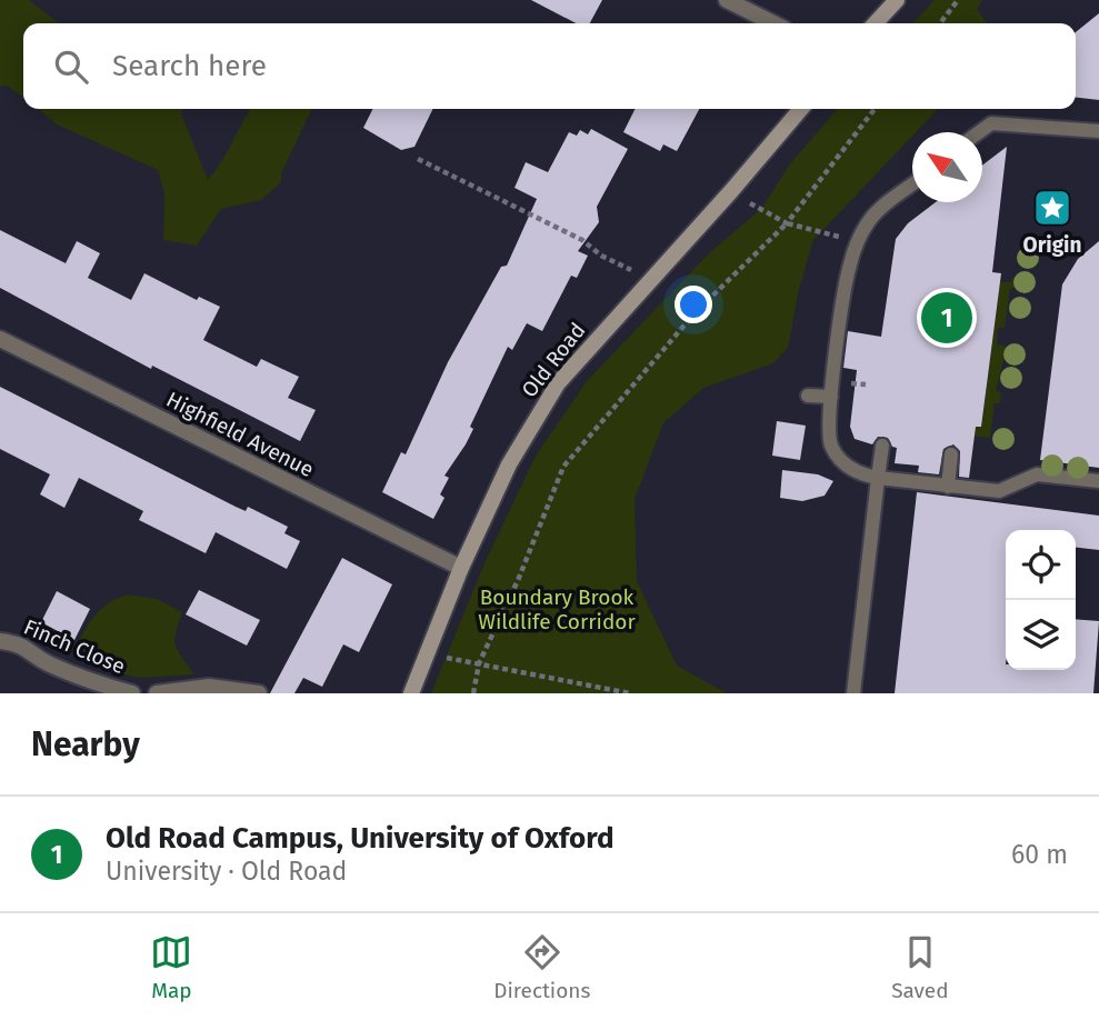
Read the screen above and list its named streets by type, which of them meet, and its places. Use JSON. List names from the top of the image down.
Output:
{
  "streets": {
    "street": ["Old Road", "Highfield Avenue", "Finch Close"]
  },
  "crossings": [
    ["Old Road", "Highfield Avenue"]
  ],
  "parks": ["Boundary Brook Wildlife Corridor"],
  "places": {
    "place": ["Origin"]
  },
  "north": "top left",
  "page": {
    "search": "Search here",
    "pins": "1",
    "heading": "Nearby",
    "list": [
      {
        "mark": "1",
        "name": "Old Road Campus, University of Oxford",
        "note": "University · Old Road",
        "value": "60 m"
      }
    ],
    "nav": ["Map", "Directions", "Saved"]
  }
}
